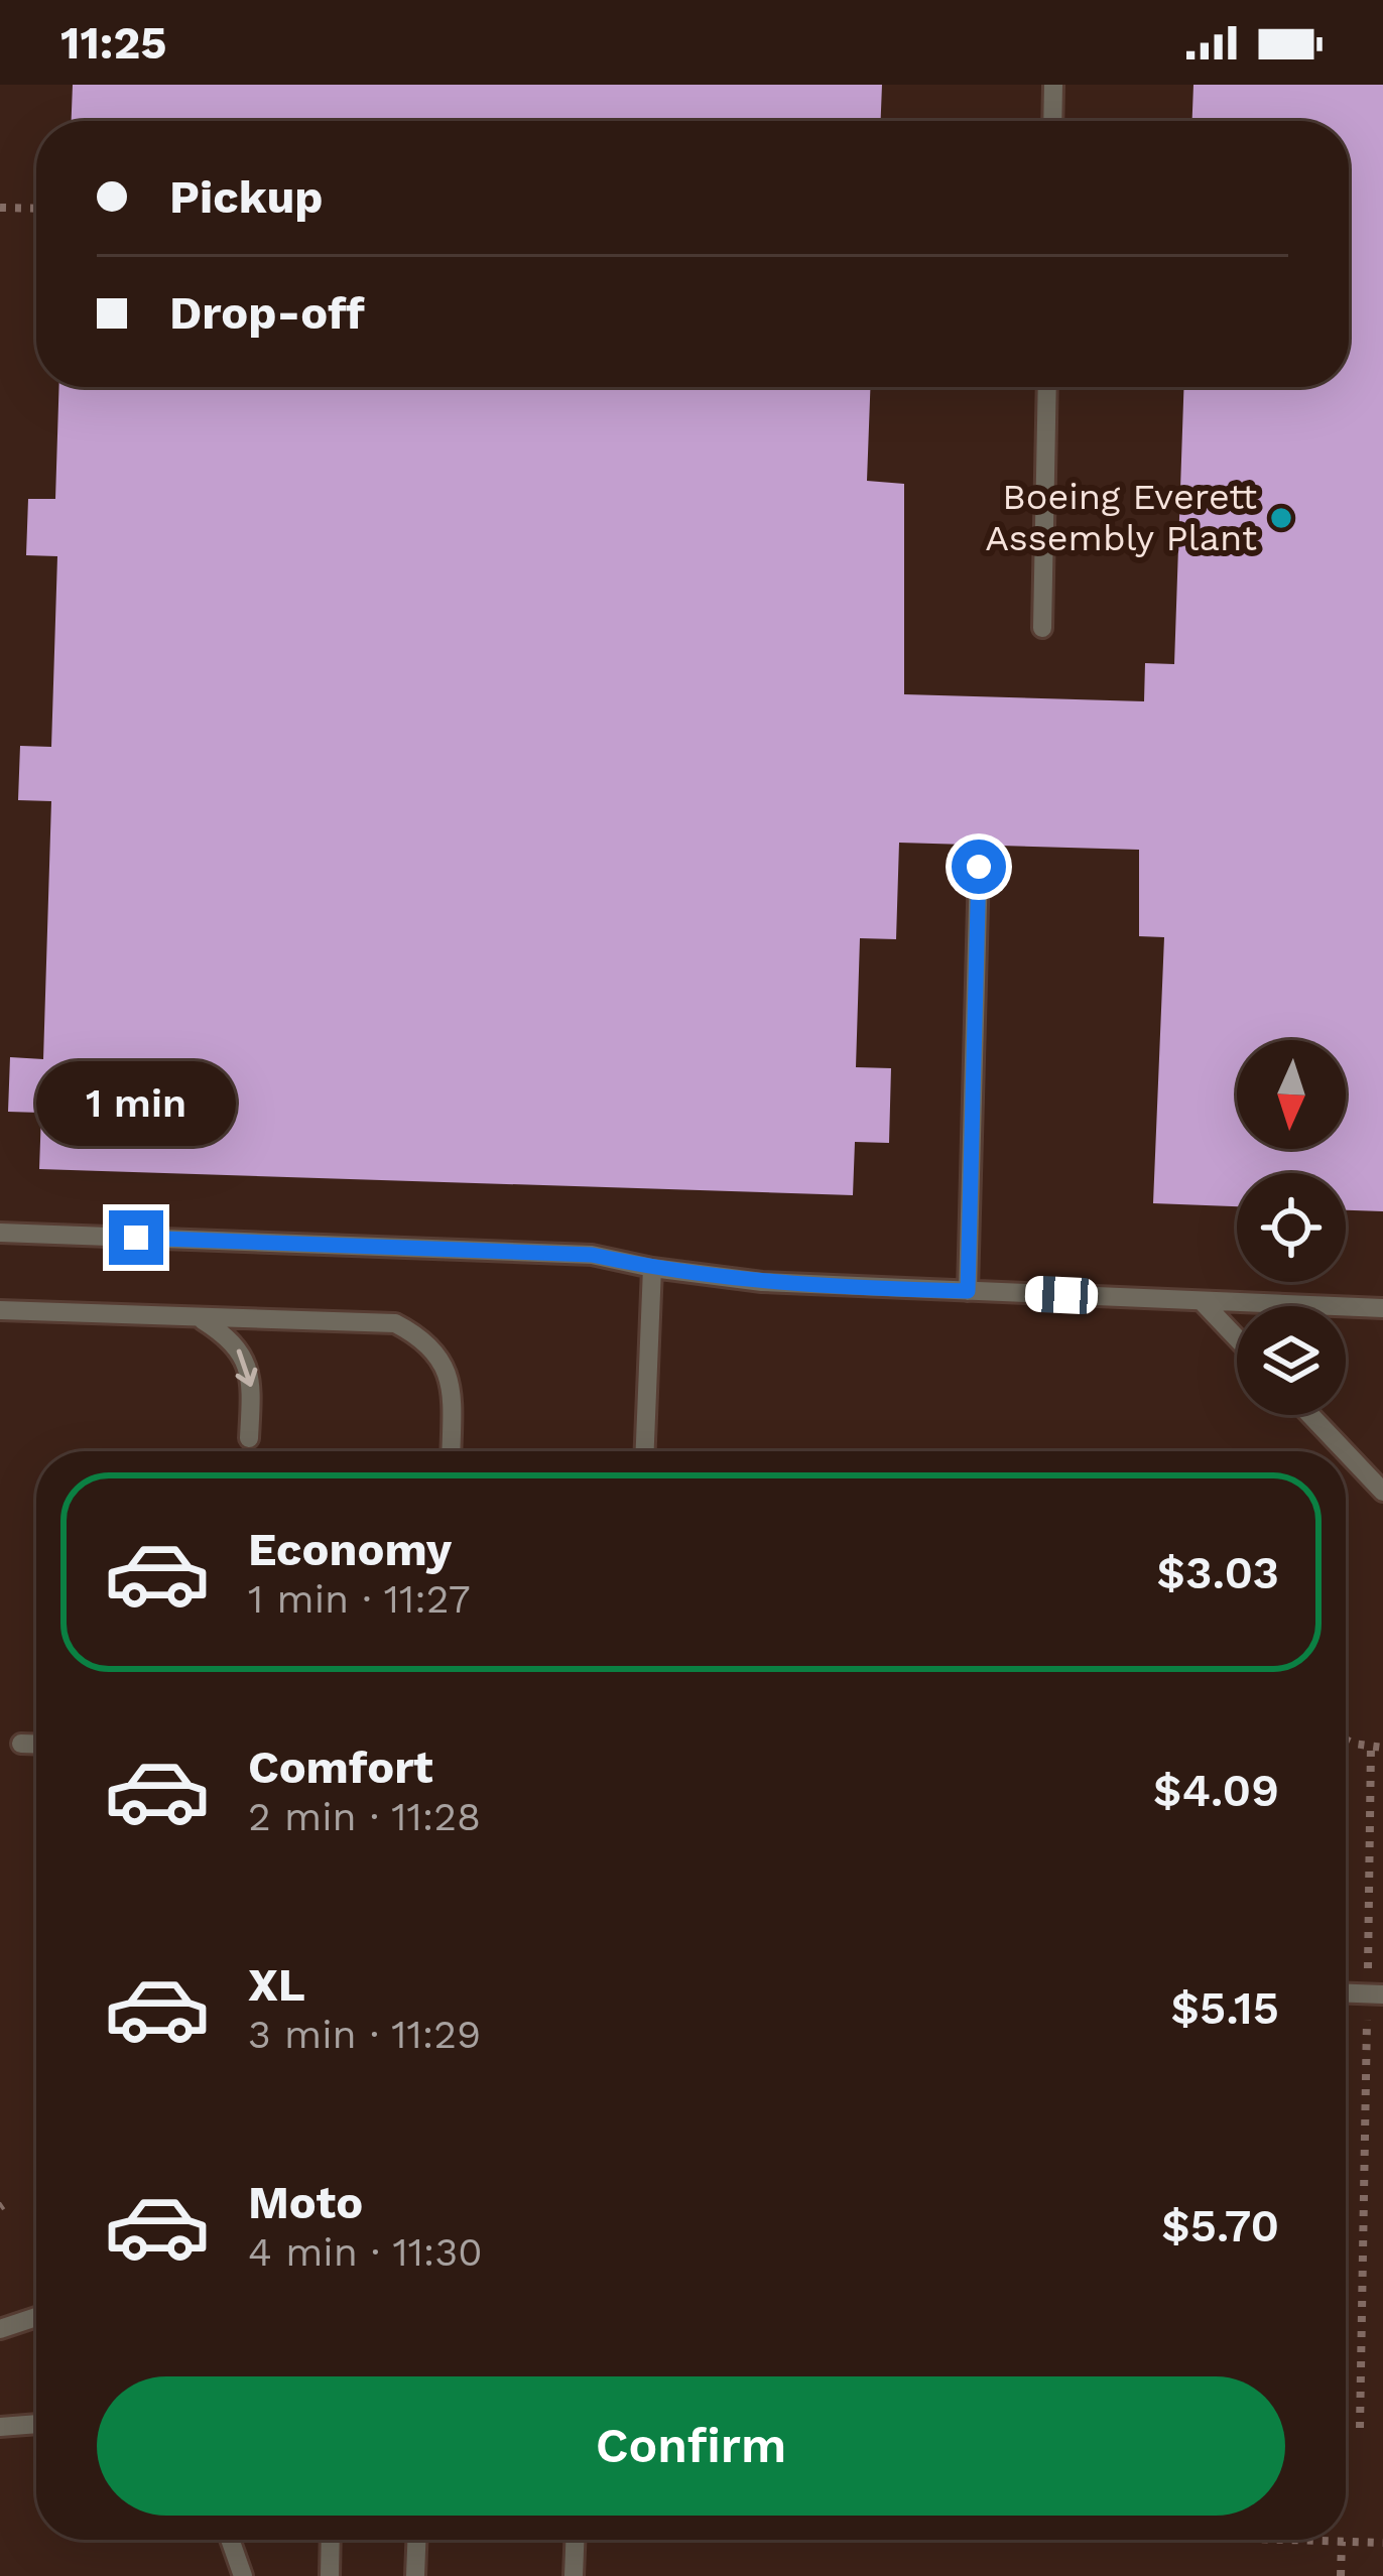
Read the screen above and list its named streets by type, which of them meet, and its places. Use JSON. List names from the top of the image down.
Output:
{
  "places": ["Boeing Everett Assembly Plant"],
  "north": "bottom",
  "page": {
    "status": "11:25",
    "banner": ["Pickup", "Drop-off"],
    "bubble": "1 min",
    "list": [
      {
        "name": "Economy",
        "note": "1 min · 11:27",
        "value": "$3.03"
      },
      {
        "name": "Comfort",
        "note": "2 min · 11:28",
        "value": "$4.09"
      },
      {
        "name": "XL",
        "note": "3 min · 11:29",
        "value": "$5.15"
      },
      {
        "name": "Moto",
        "note": "4 min · 11:30",
        "value": "$5.70"
      }
    ],
    "buttons": "Confirm"
  }
}
